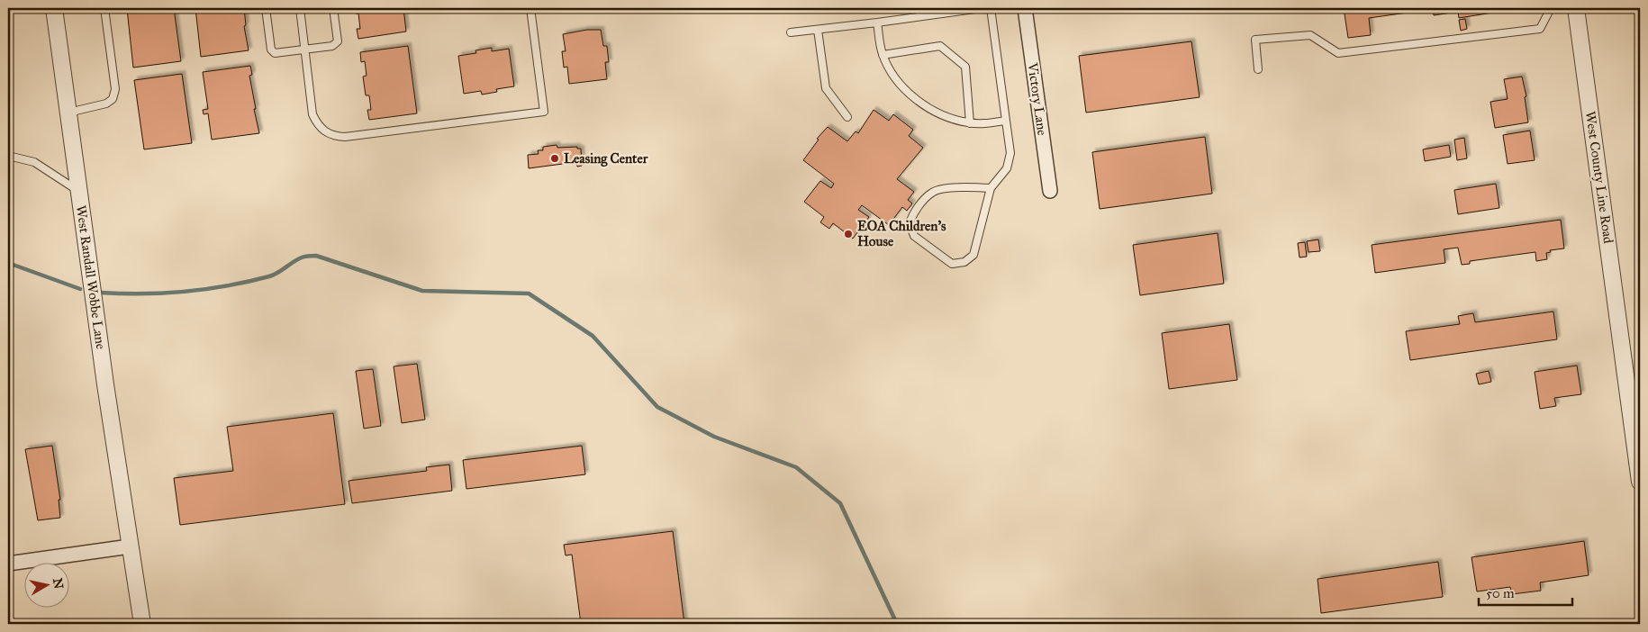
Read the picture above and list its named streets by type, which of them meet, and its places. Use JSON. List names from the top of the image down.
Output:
{
  "streets": {
    "street": ["Victory Lane", "West County Line Road", "West Randall Wobbe Lane"]
  },
  "places": ["Leasing Center", "EOA Children’s House"],
  "scale_bar": "50 m",
  "north": "right"
}
